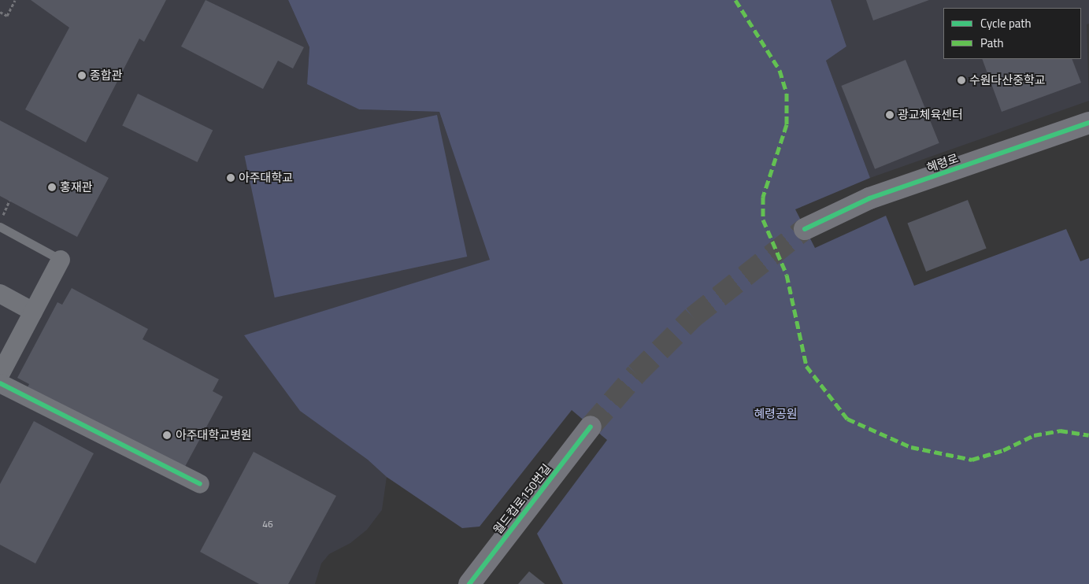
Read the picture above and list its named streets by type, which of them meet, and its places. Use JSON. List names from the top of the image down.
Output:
{
  "streets": {
    "street": ["혜령로", "월드컵로150번길"]
  },
  "parks": ["혜령공원"],
  "places": [
    "종합관",
    "수원다산중학교",
    "광교체육센터",
    "아주대학교",
    "홍재관",
    "아주대학교병원"
  ],
  "house_numbers": ["46"],
  "legend": ["Cycle path", "Path"]
}
